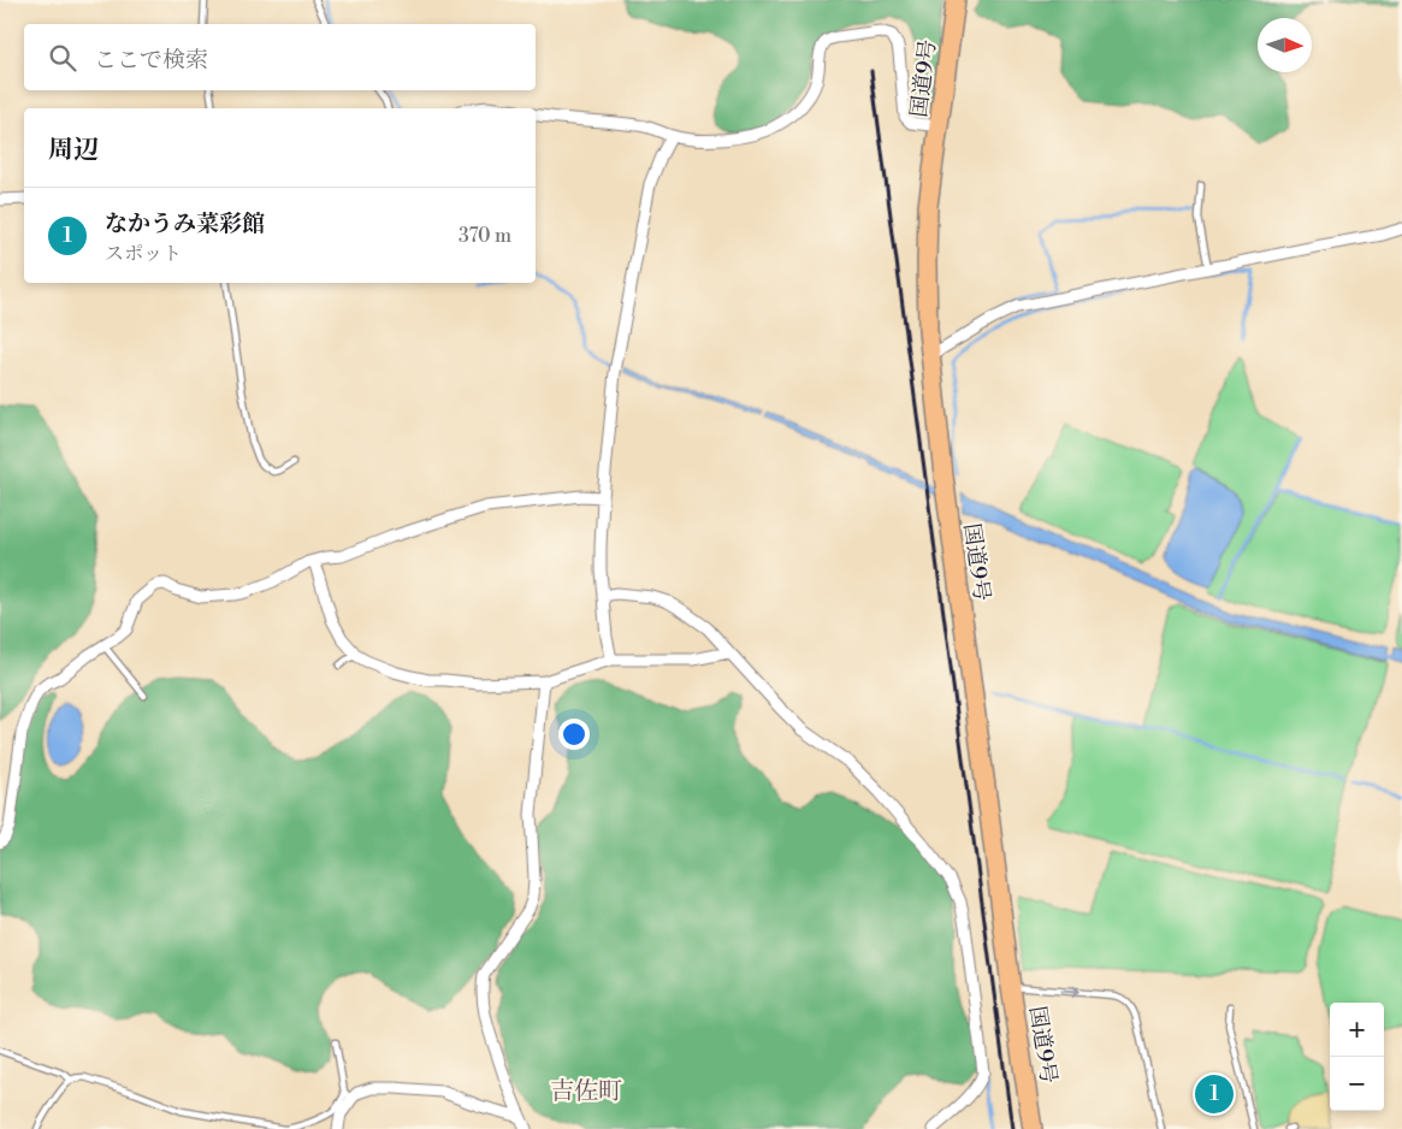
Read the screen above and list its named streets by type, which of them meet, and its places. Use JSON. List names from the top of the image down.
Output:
{
  "streets": {
    "highway": ["国道9号"]
  },
  "districts": ["吉佐町"],
  "north": "right",
  "page": {
    "search": "ここで検索",
    "heading": "周辺",
    "list": [
      {
        "mark": "1",
        "name": "なかうみ菜彩館",
        "note": "スポット",
        "value": "370 m"
      }
    ],
    "map_buttons": ["+", "−"],
    "pins": "1"
  }
}
